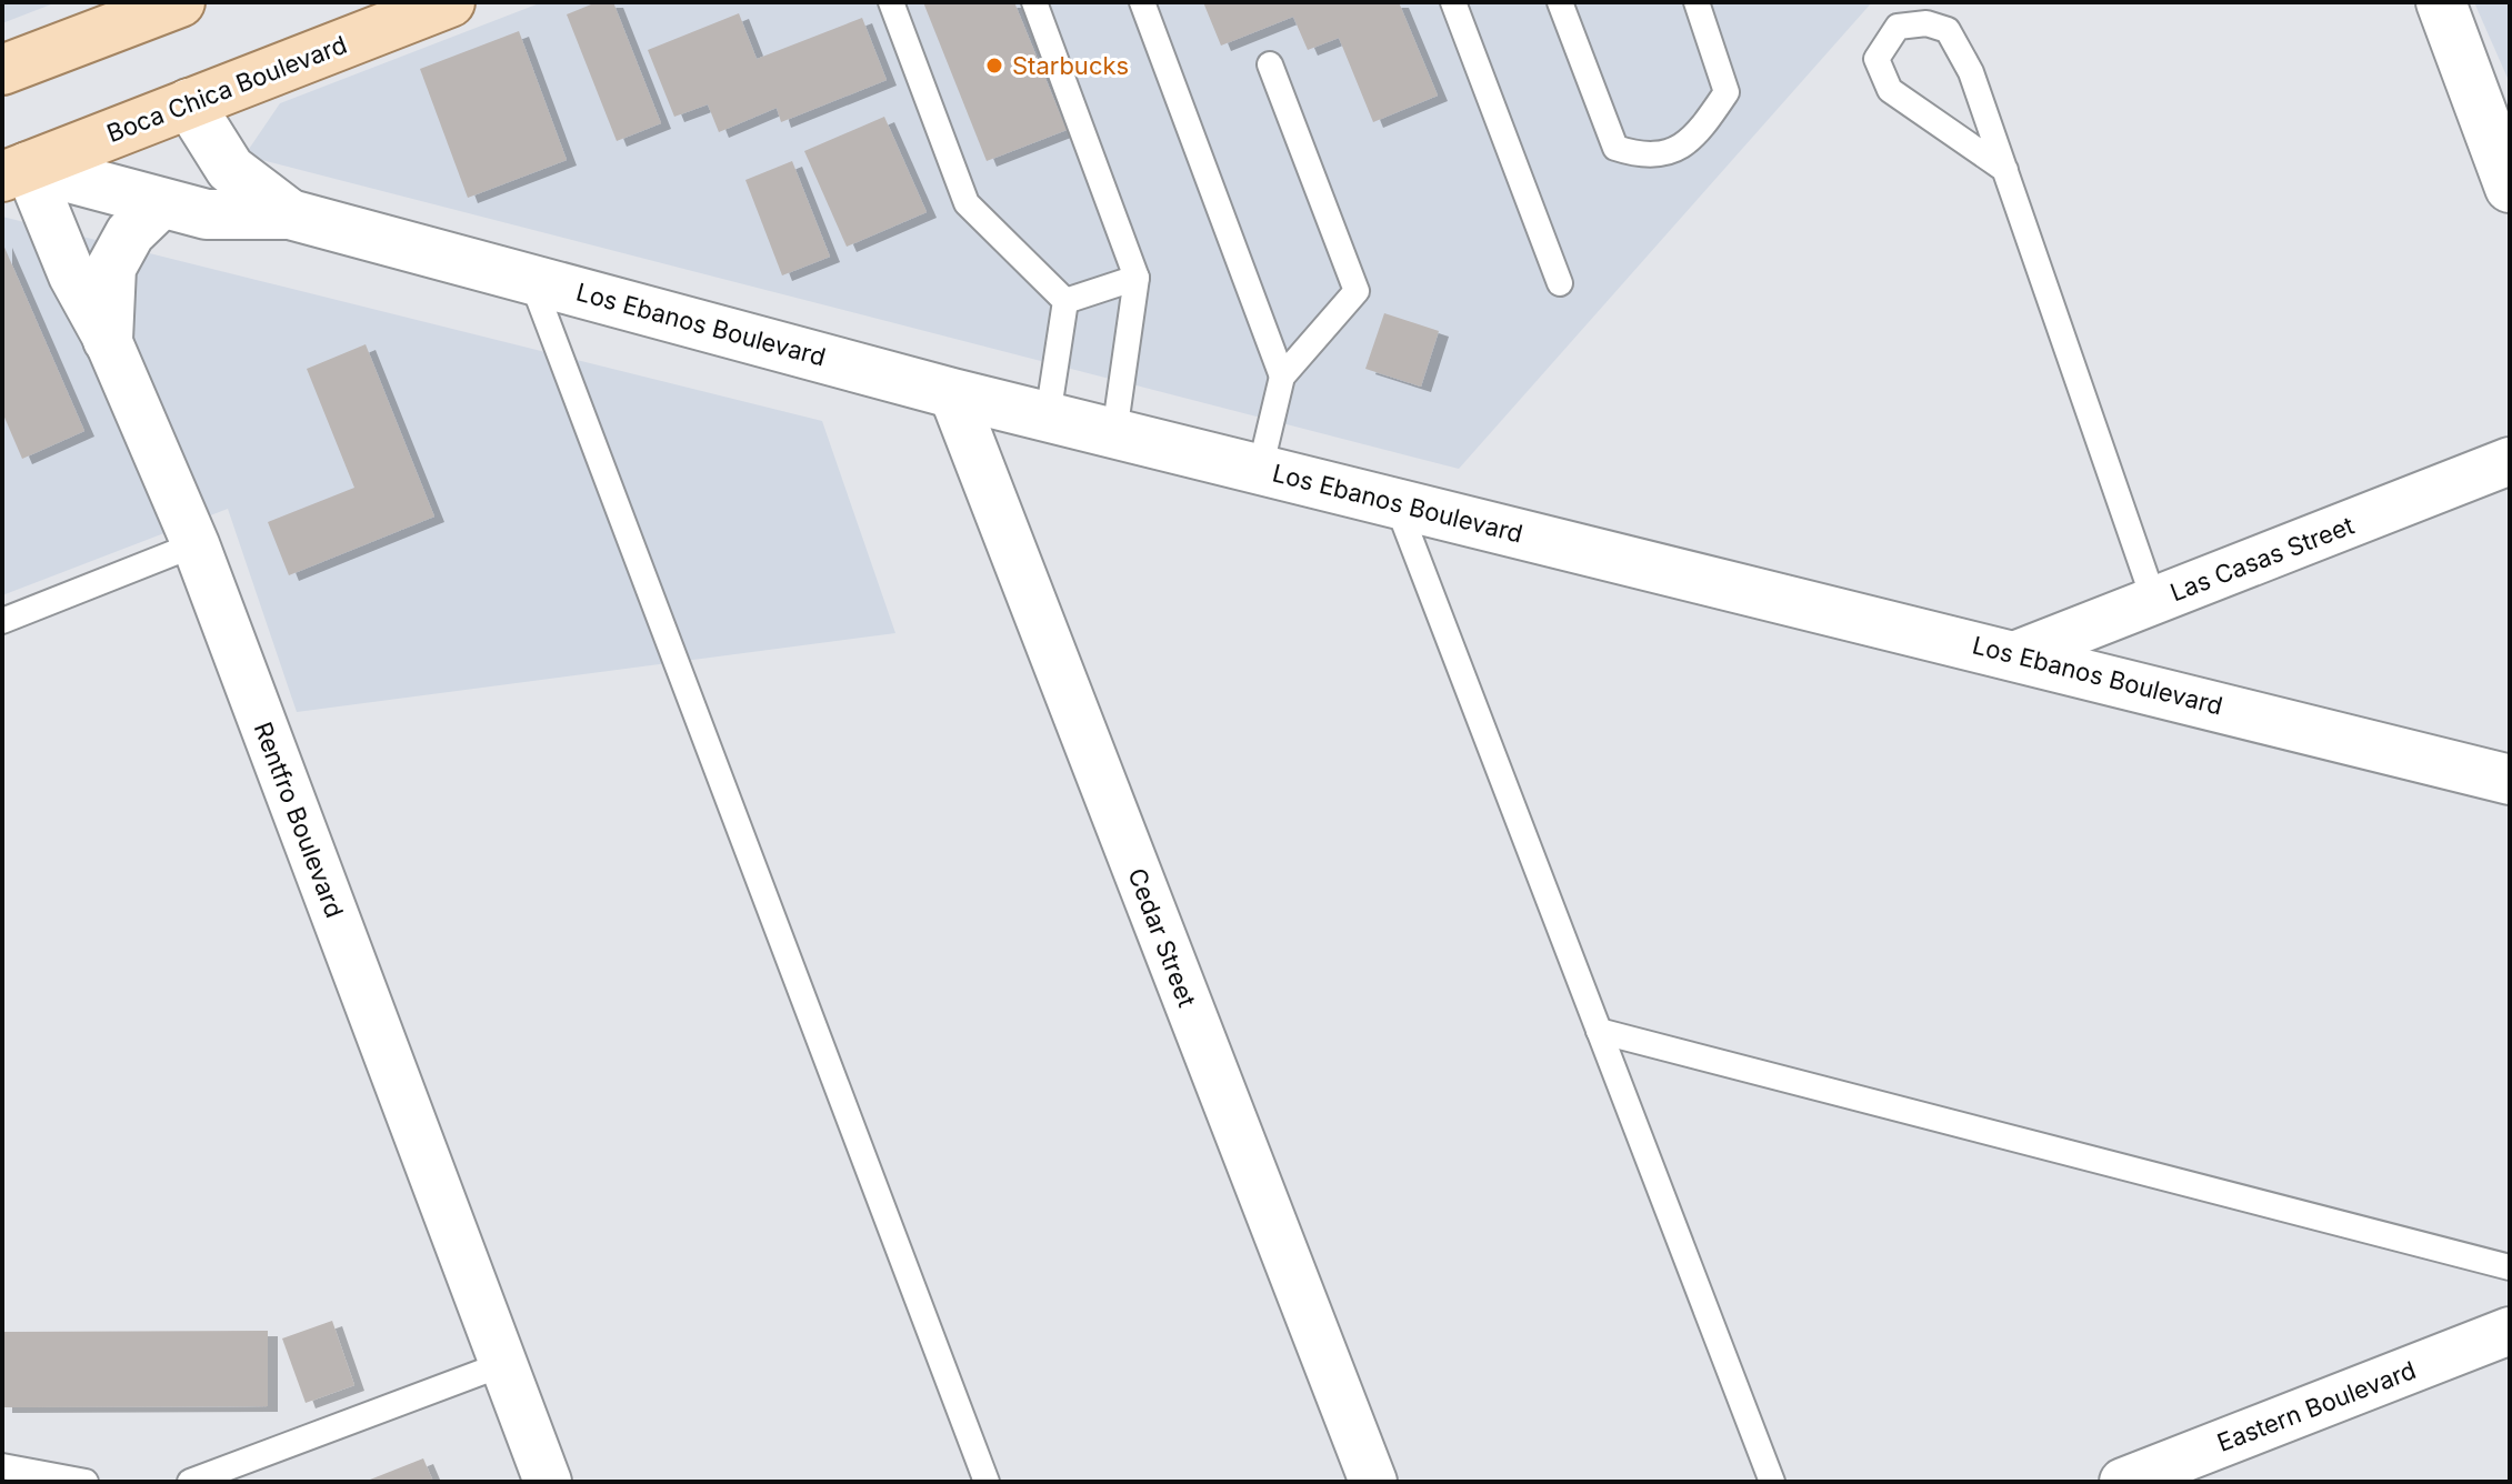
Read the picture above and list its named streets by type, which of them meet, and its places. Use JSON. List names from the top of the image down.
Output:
{
  "streets": {
    "main road": ["Boca Chica Boulevard"],
    "street": [
      "Los Ebanos Boulevard",
      "Las Casas Street",
      "Rentfro Boulevard",
      "Cedar Street",
      "Eastern Boulevard"
    ]
  },
  "crossings": [
    ["Boca Chica Boulevard", "Los Ebanos Boulevard"],
    ["Boca Chica Boulevard", "Rentfro Boulevard"],
    ["Los Ebanos Boulevard", "Las Casas Street"],
    ["Los Ebanos Boulevard", "Rentfro Boulevard"],
    ["Los Ebanos Boulevard", "Cedar Street"]
  ],
  "places": ["Starbucks"]
}
